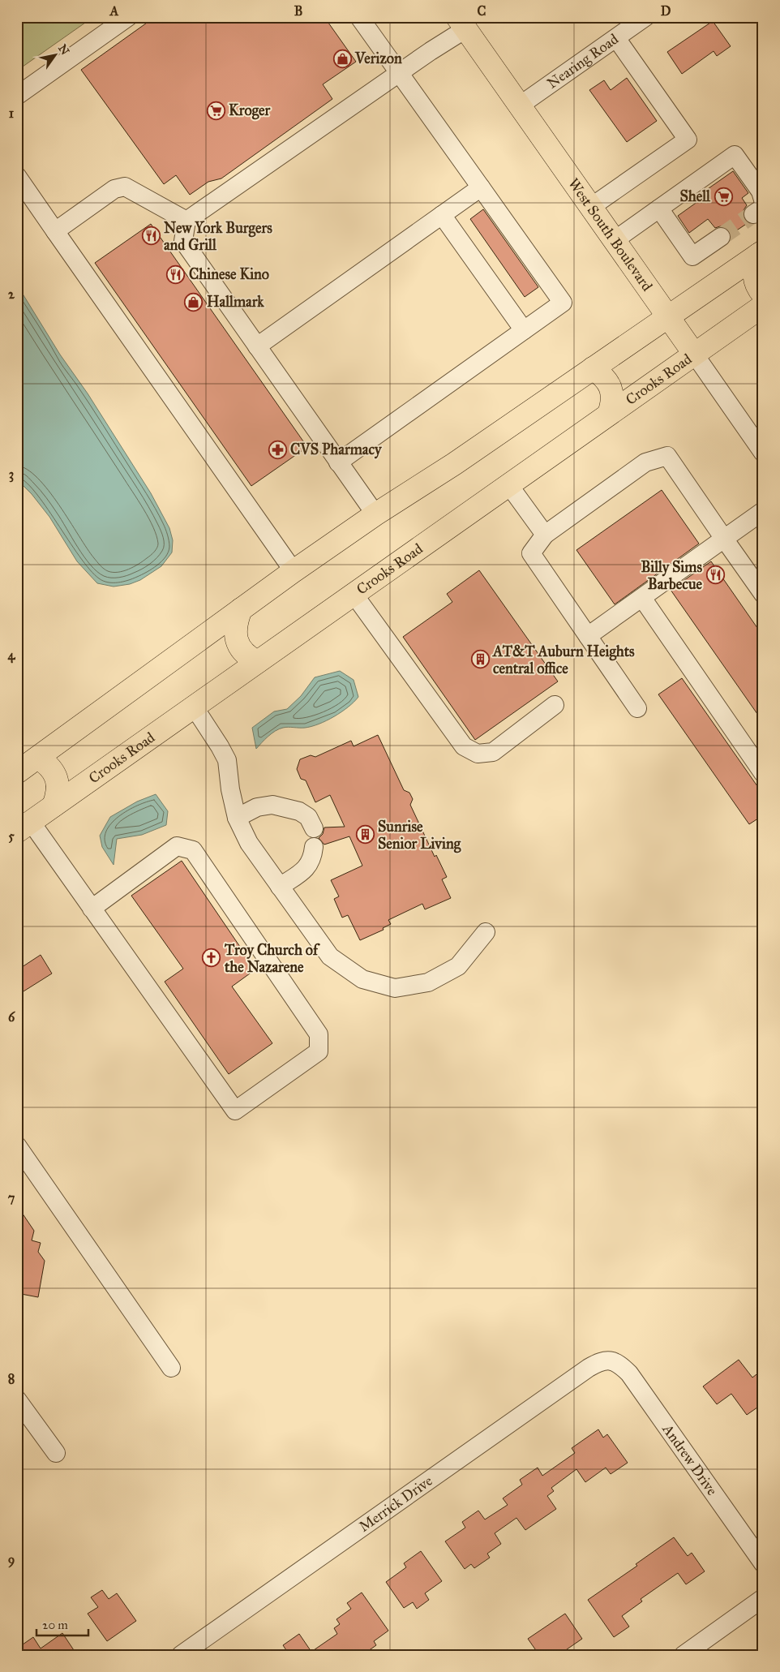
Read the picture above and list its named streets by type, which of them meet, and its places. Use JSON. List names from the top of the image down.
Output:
{
  "streets": {
    "main road": ["West South Boulevard", "Crooks Road"],
    "street": ["Nearing Road", "Andrew Drive", "Merrick Drive"]
  },
  "crossings": [
    ["Nearing Road", "West South Boulevard"],
    ["West South Boulevard", "Crooks Road"],
    ["Andrew Drive", "Merrick Drive"]
  ],
  "places": {
    "shop": ["Verizon", "Hallmark"],
    "supermarket": ["Kroger", "Shell"],
    "restaurant": ["New York Burgers and Grill", "Chinese Kino", "Billy Sims Barbecue"],
    "pharmacy": ["CVS Pharmacy"],
    "building": ["AT&T Auburn Heights central office", "Sunrise Senior Living"],
    "church": ["Troy Church of the Nazarene"]
  },
  "scale_bar": "20 m",
  "north": "top right",
  "grid": {
    "columns": [
      "A",
      "B",
      "C",
      "D"
    ],
    "rows": [
      "1",
      "2",
      "3",
      "4",
      "5",
      "6",
      "7",
      "8",
      "9"
    ]
  }
}
